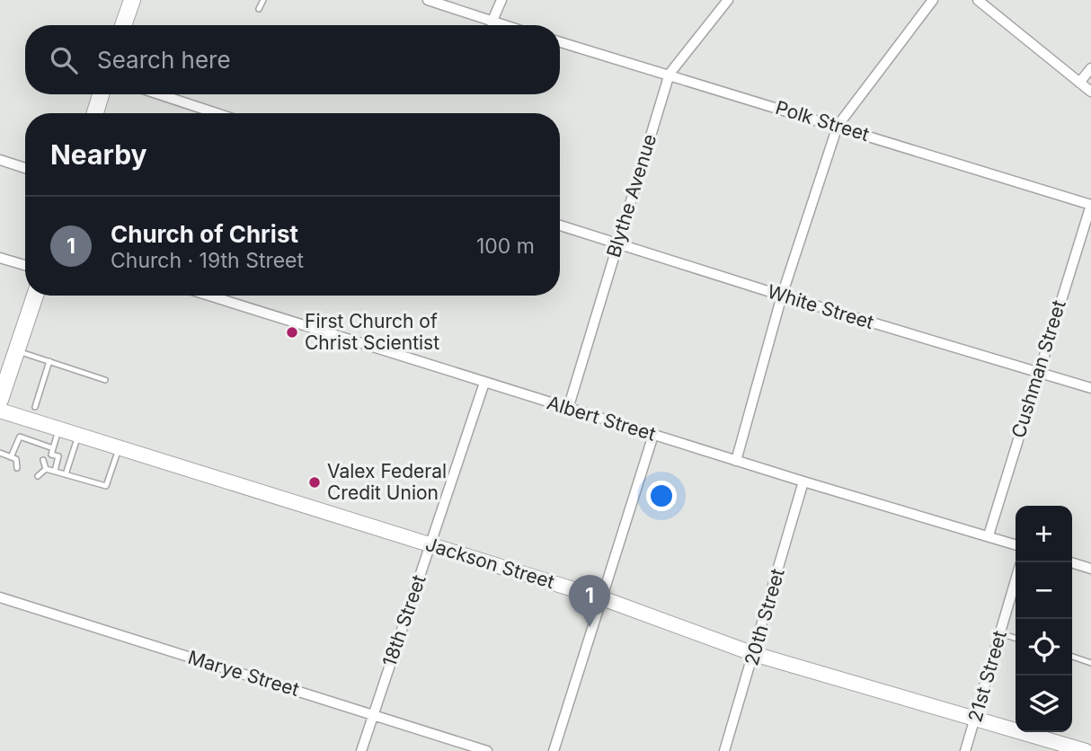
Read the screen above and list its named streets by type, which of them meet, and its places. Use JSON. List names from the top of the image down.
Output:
{
  "streets": {
    "main road": ["Jackson Street"],
    "street": [
      "Polk Street",
      "Blythe Avenue",
      "White Street",
      "Cushman Street",
      "Albert Street",
      "20th Street",
      "18th Street",
      "Marye Street",
      "21st Street"
    ]
  },
  "crossings": [
    ["Polk Street", "Blythe Avenue"],
    ["Polk Street", "Cushman Street"],
    ["Blythe Avenue", "White Street"],
    ["Blythe Avenue", "Albert Street"],
    ["White Street", "Cushman Street"],
    ["Cushman Street", "Albert Street"],
    ["Albert Street", "20th Street"],
    ["Albert Street", "18th Street"],
    ["Jackson Street", "20th Street"],
    ["Jackson Street", "18th Street"],
    ["Jackson Street", "21st Street"],
    ["18th Street", "Marye Street"]
  ],
  "places": ["First Church of Christ Scientist", "Valex Federal Credit Union"],
  "page": {
    "search": "Search here",
    "heading": "Nearby",
    "list": [
      {
        "mark": "1",
        "name": "Church of Christ",
        "note": "Church · 19th Street",
        "value": "100 m"
      }
    ],
    "map_buttons": ["+", "−"],
    "pins": "1"
  }
}
